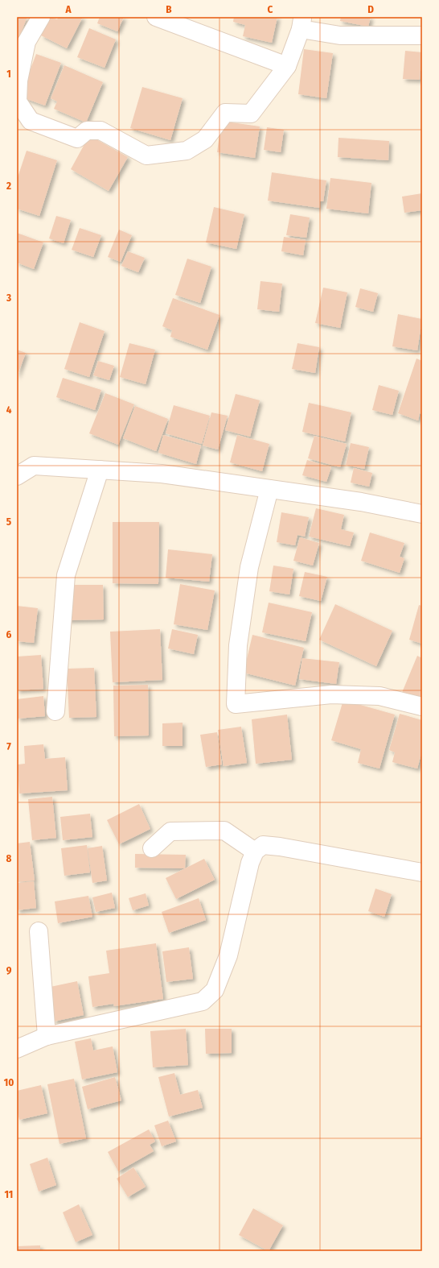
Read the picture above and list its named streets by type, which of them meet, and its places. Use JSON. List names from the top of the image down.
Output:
{
  "grid": {
    "columns": [
      "A",
      "B",
      "C",
      "D"
    ],
    "rows": [
      "1",
      "2",
      "3",
      "4",
      "5",
      "6",
      "7",
      "8",
      "9",
      "10",
      "11"
    ]
  }
}
